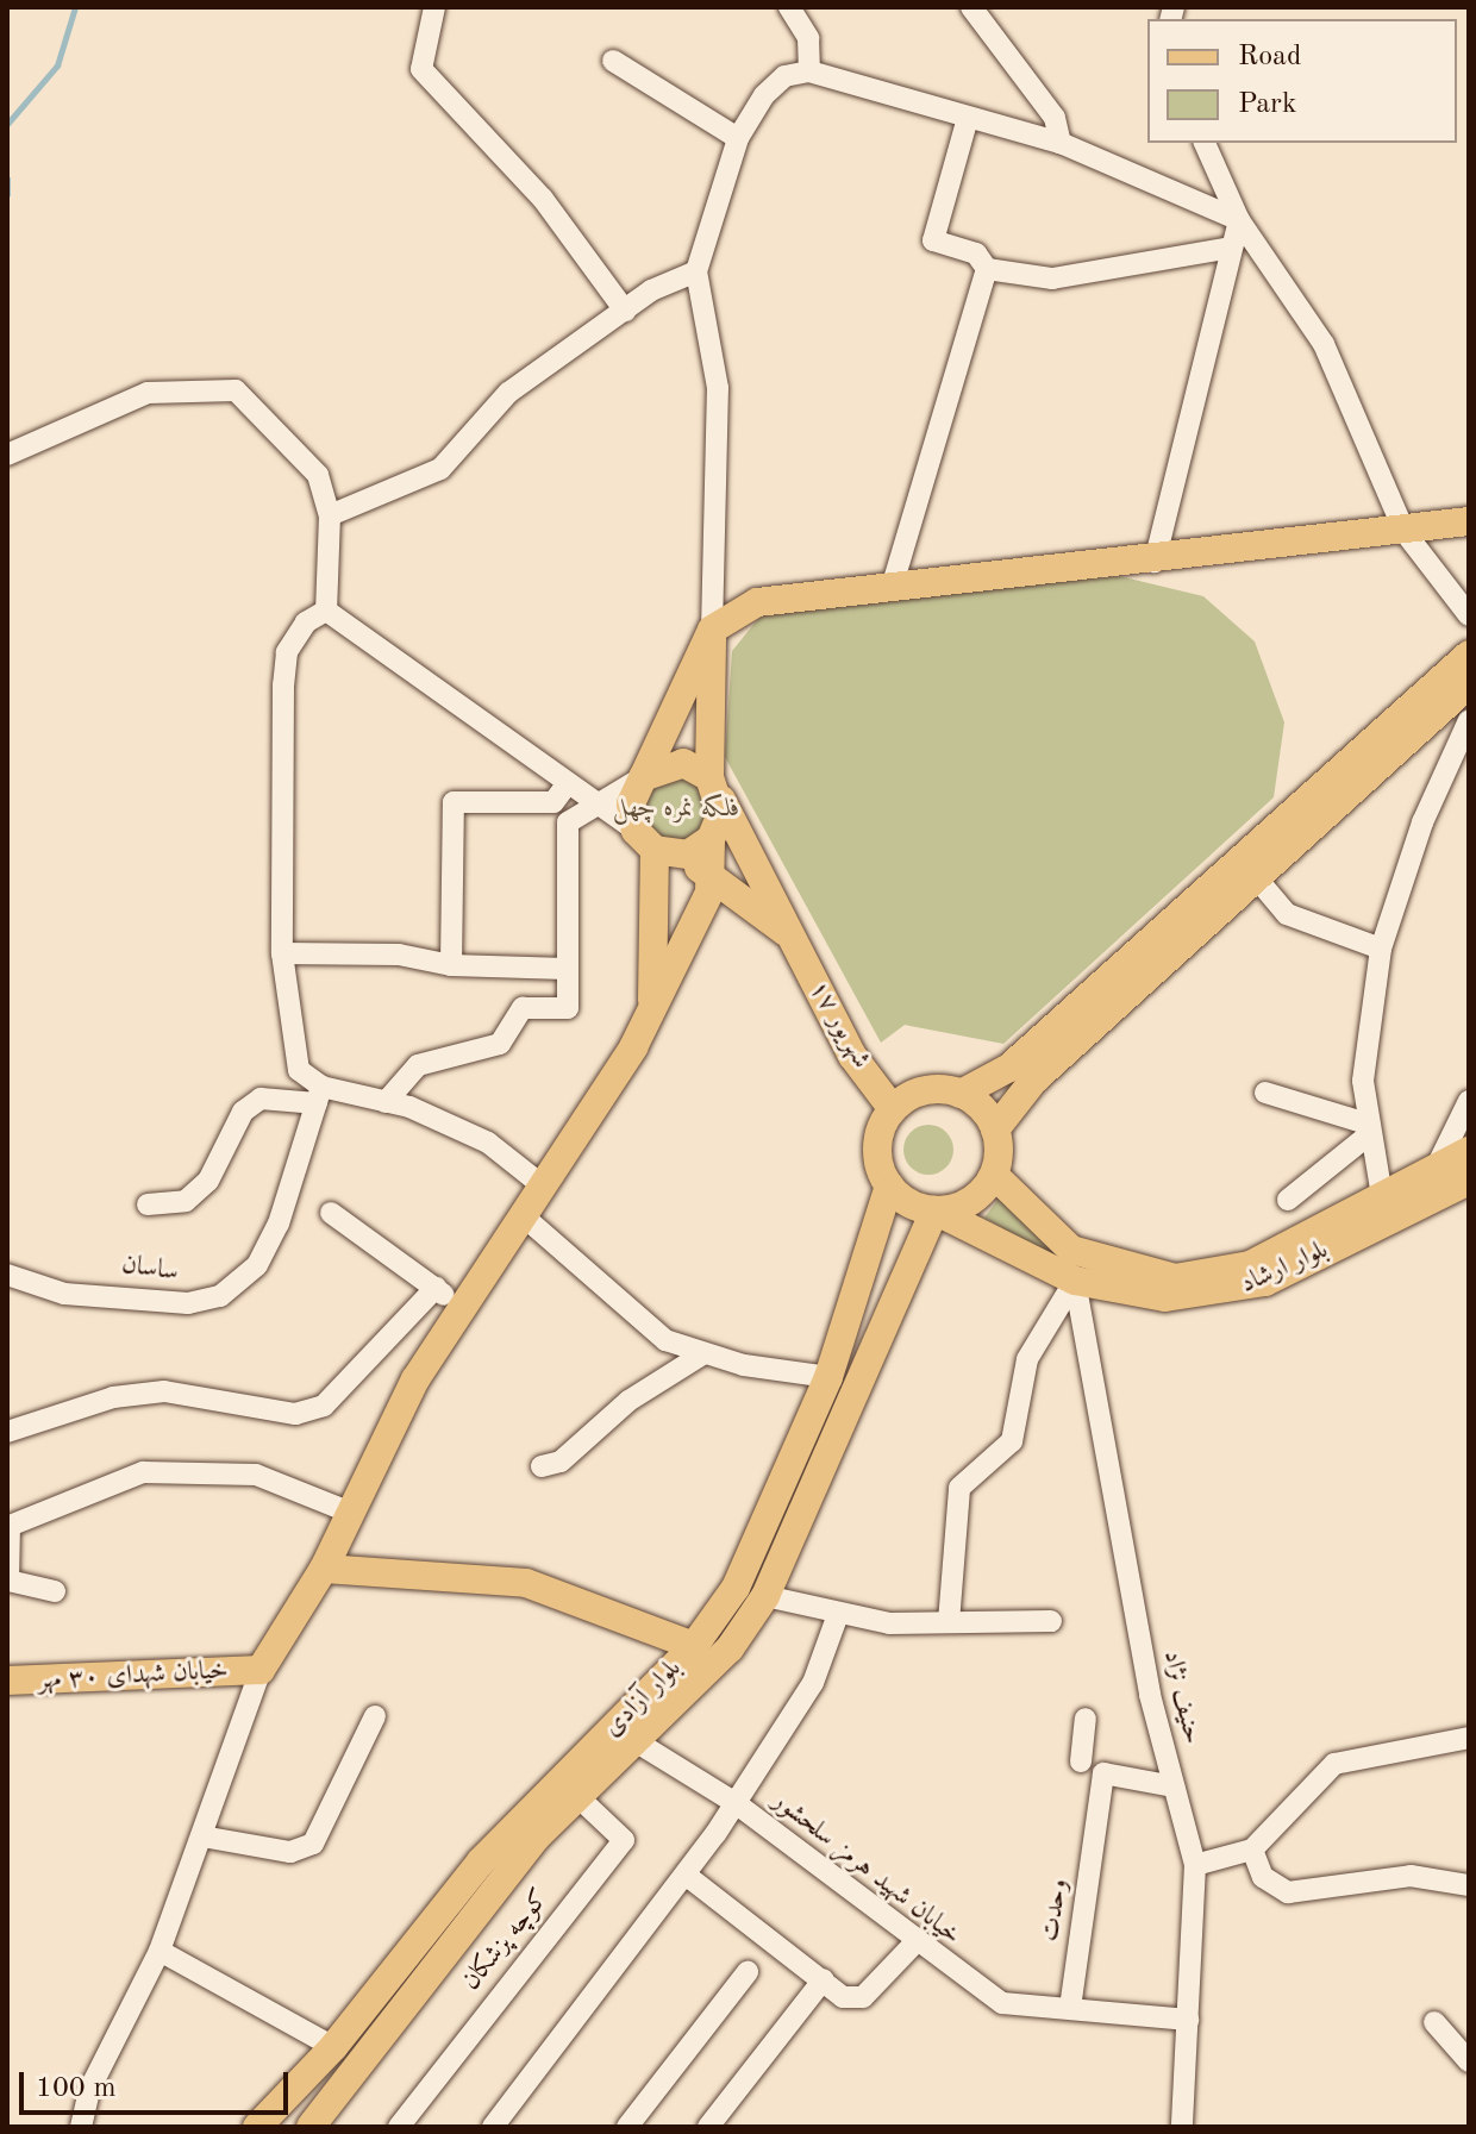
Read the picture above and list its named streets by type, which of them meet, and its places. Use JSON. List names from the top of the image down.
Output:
{
  "streets": {
    "main road": [
      "۱۷ شهریور",
      "بلوار ارشاد",
      "خیابان شهدای ۳۰ مهر",
      "بلوار آزادی"
    ],
    "street": [
      "ساسان",
      "حنیف نژاد",
      "خیابان شهید هرمز سلحشور",
      "وحدت",
      "کوچه پزشکان"
    ]
  },
  "crossings": [
    ["۱۷ شهریور", "بلوار ارشاد"],
    ["۱۷ شهریور", "بلوار آزادی"],
    ["بلوار ارشاد", "حنیف نژاد"],
    ["بلوار ارشاد", "بلوار آزادی"],
    ["حنیف نژاد", "وحدت"],
    ["بلوار آزادی", "خیابان شهید هرمز سلحشور"],
    ["بلوار آزادی", "کوچه پزشکان"],
    ["خیابان شهید هرمز سلحشور", "وحدت"]
  ],
  "parks": ["فلکه نمره چهل"],
  "legend": ["Road", "Park"],
  "scale_bar": "100 m"
}
